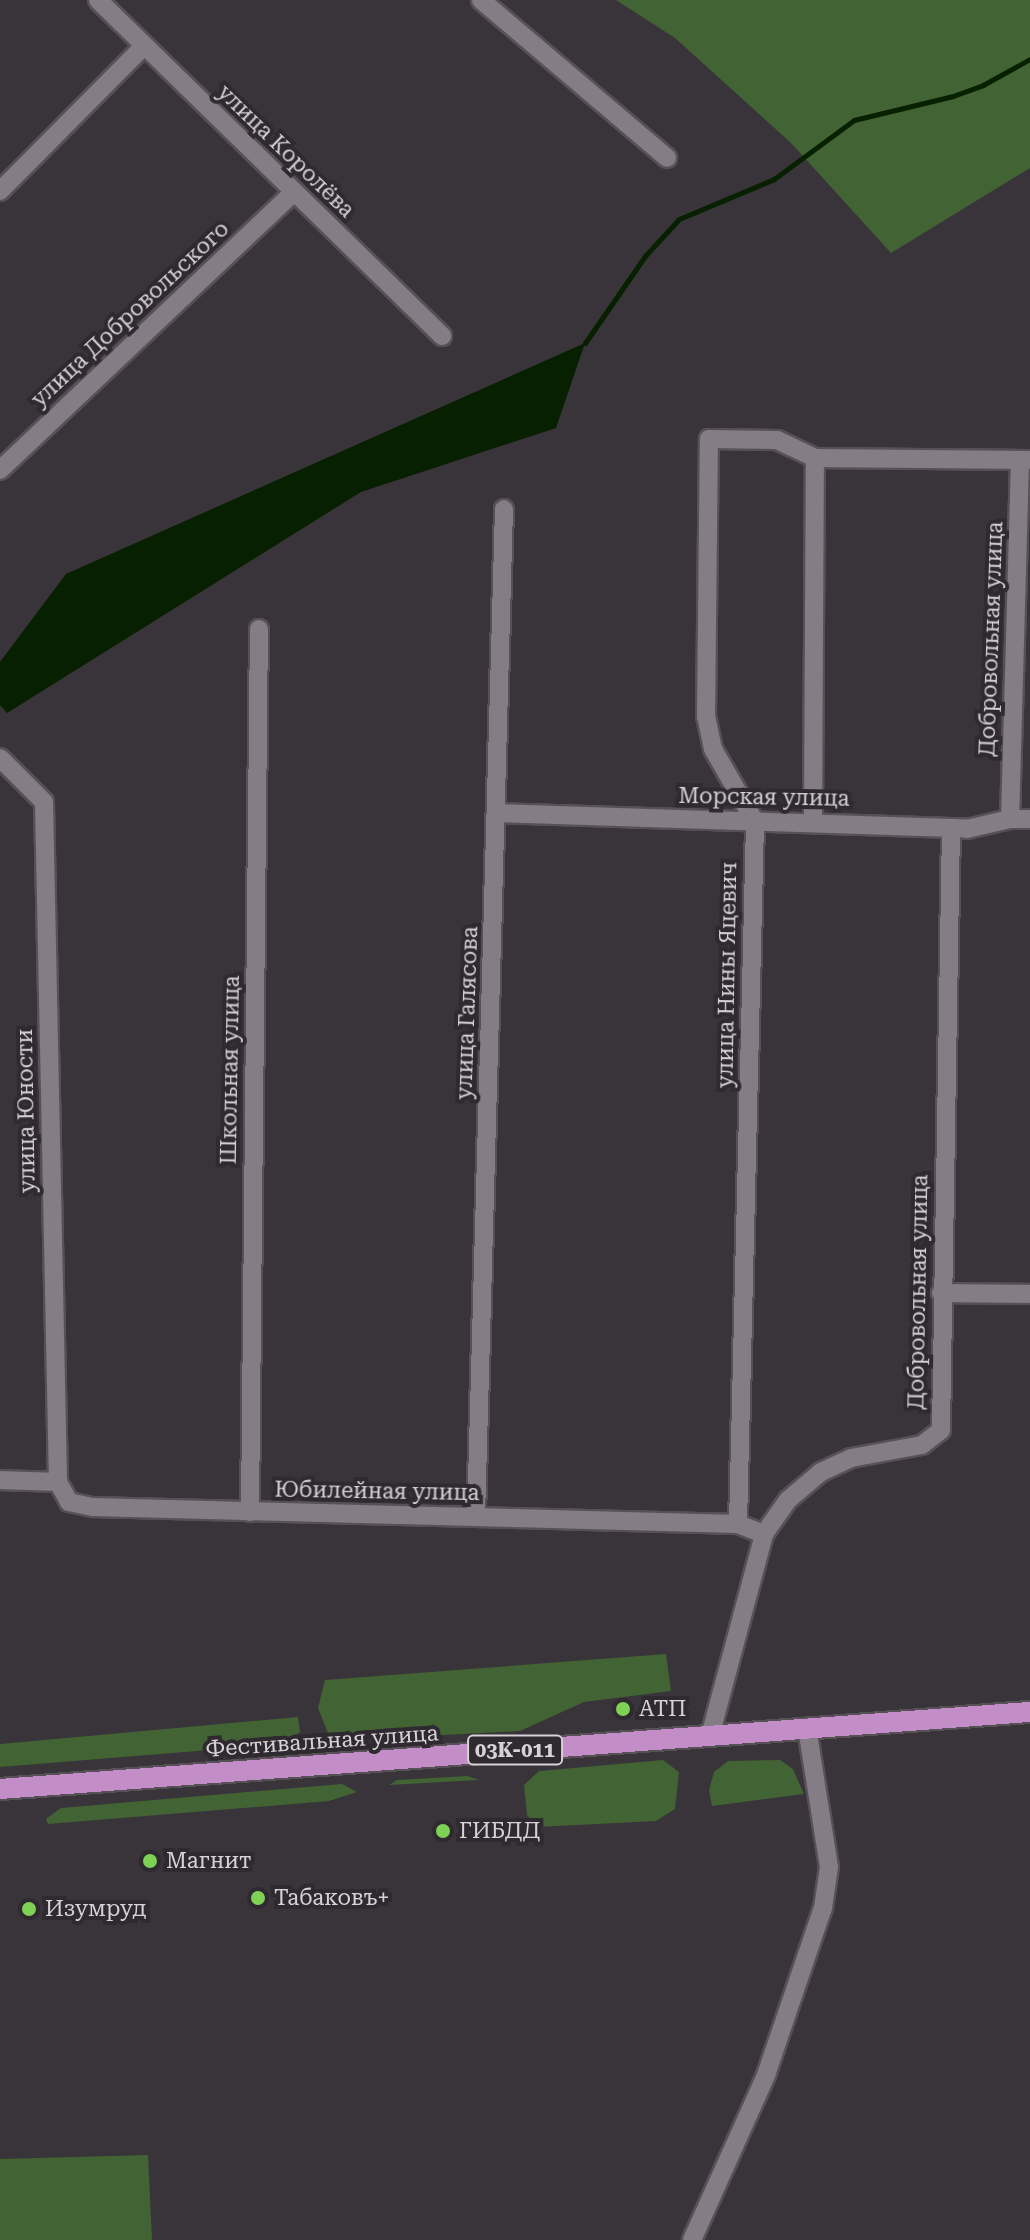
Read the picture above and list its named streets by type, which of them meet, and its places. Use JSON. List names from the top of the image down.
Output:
{
  "streets": {
    "main road": ["Фестивальная улица", "03К-011"],
    "street": [
      "улица Королёва",
      "улица Добровольского",
      "Добровольная улица",
      "Морская улица",
      "улица Нины Яцевич",
      "улица Галясова",
      "Школьная улица",
      "улица Юности",
      "Юбилейная улица"
    ]
  },
  "crossings": [
    ["улица Королёва", "улица Добровольского"],
    ["Добровольная улица", "Морская улица"],
    ["Добровольная улица", "Юбилейная улица"],
    ["Добровольная улица", "Фестивальная улица"],
    ["Морская улица", "улица Нины Яцевич"],
    ["Морская улица", "улица Галясова"],
    ["улица Нины Яцевич", "Юбилейная улица"],
    ["улица Галясова", "Юбилейная улица"],
    ["Школьная улица", "Юбилейная улица"],
    ["улица Юности", "Юбилейная улица"]
  ],
  "places": [
    "АТП",
    "ГИБДД",
    "Магнит",
    "Табаковъ+",
    "Изумруд"
  ]
}
